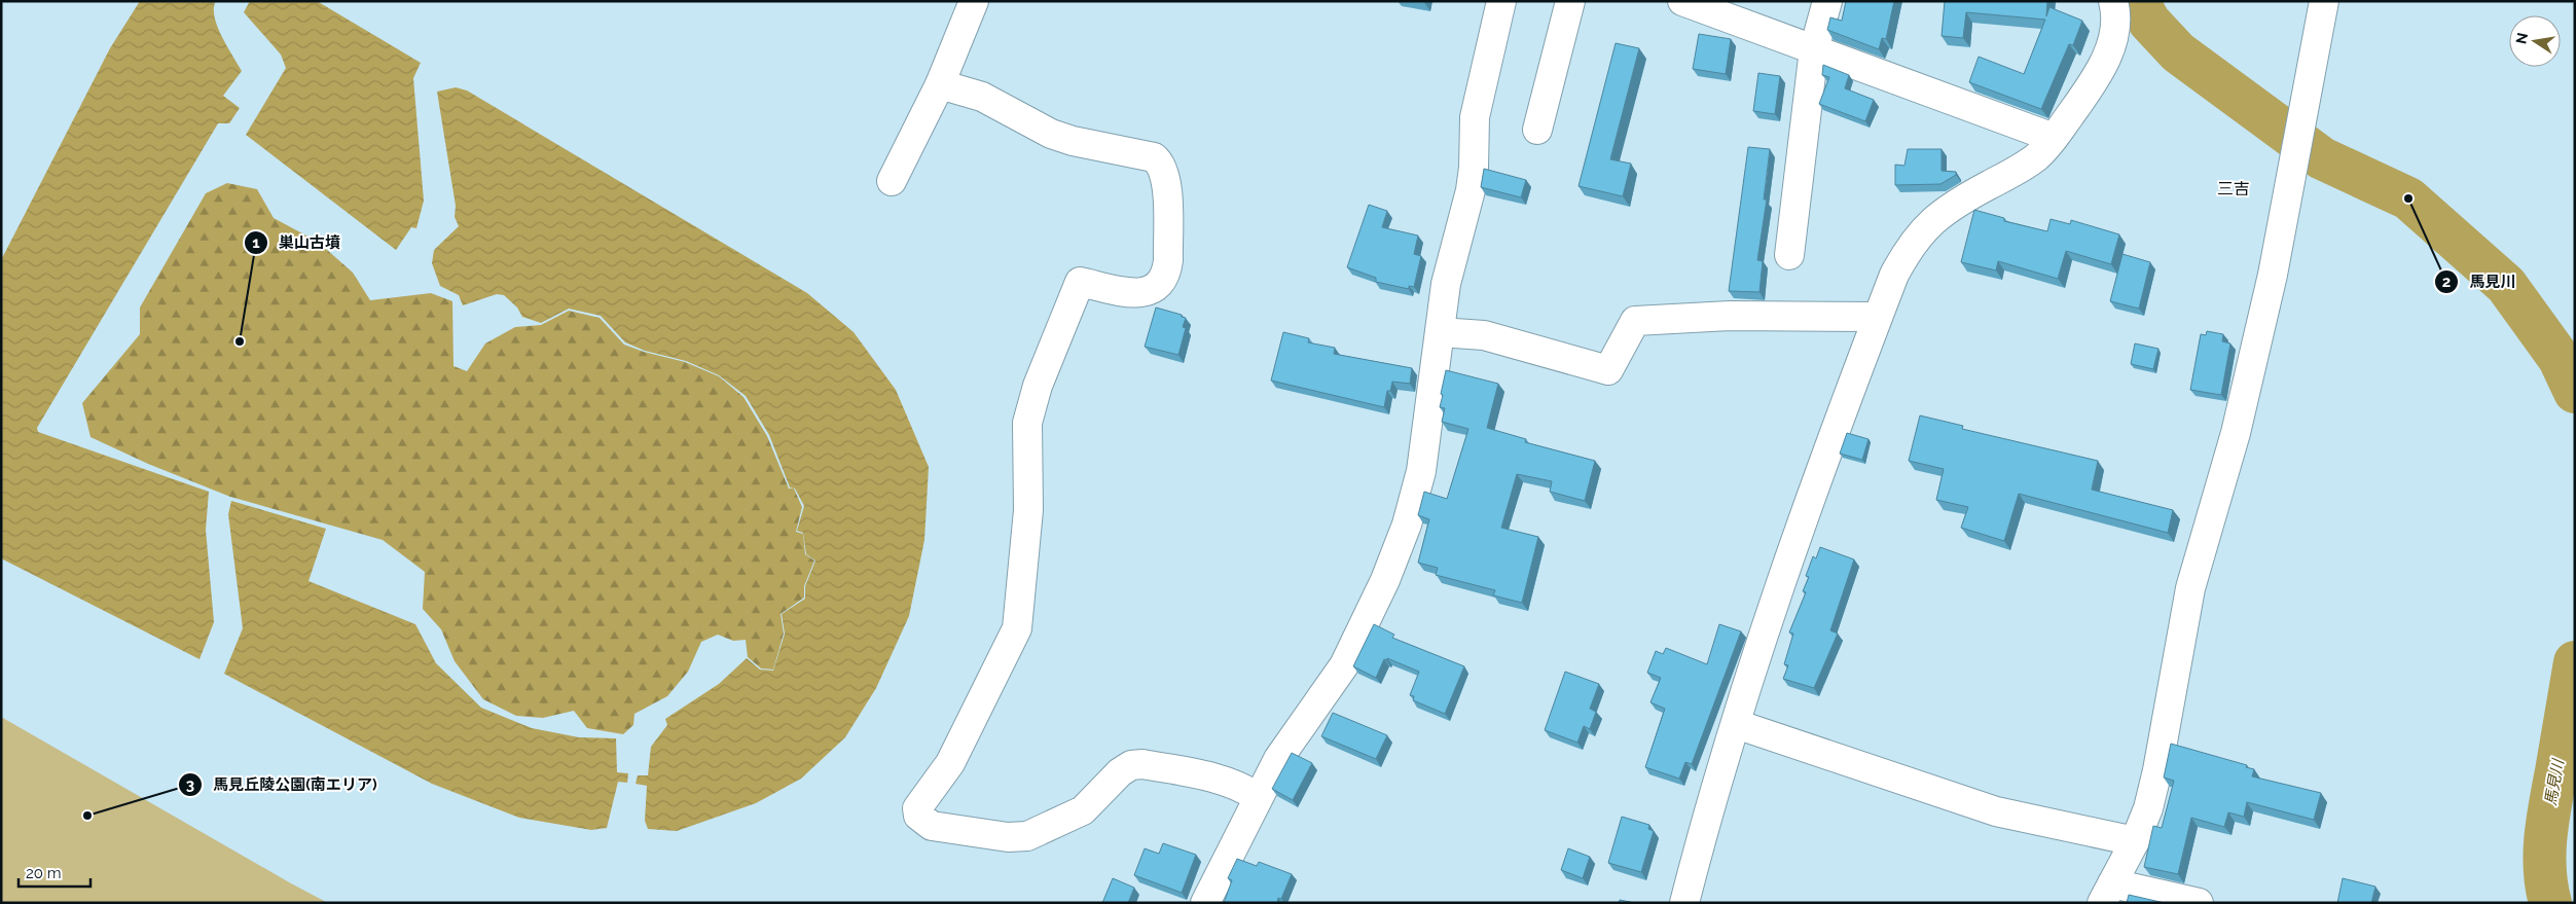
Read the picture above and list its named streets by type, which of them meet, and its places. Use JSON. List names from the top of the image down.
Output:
{
  "districts": ["三吉"],
  "water": ["馬見川"],
  "places": ["馬見川", "巣山古墳", "馬見丘陵公園(南エリア)"],
  "scale_bar": "20 m",
  "north": "left"
}
